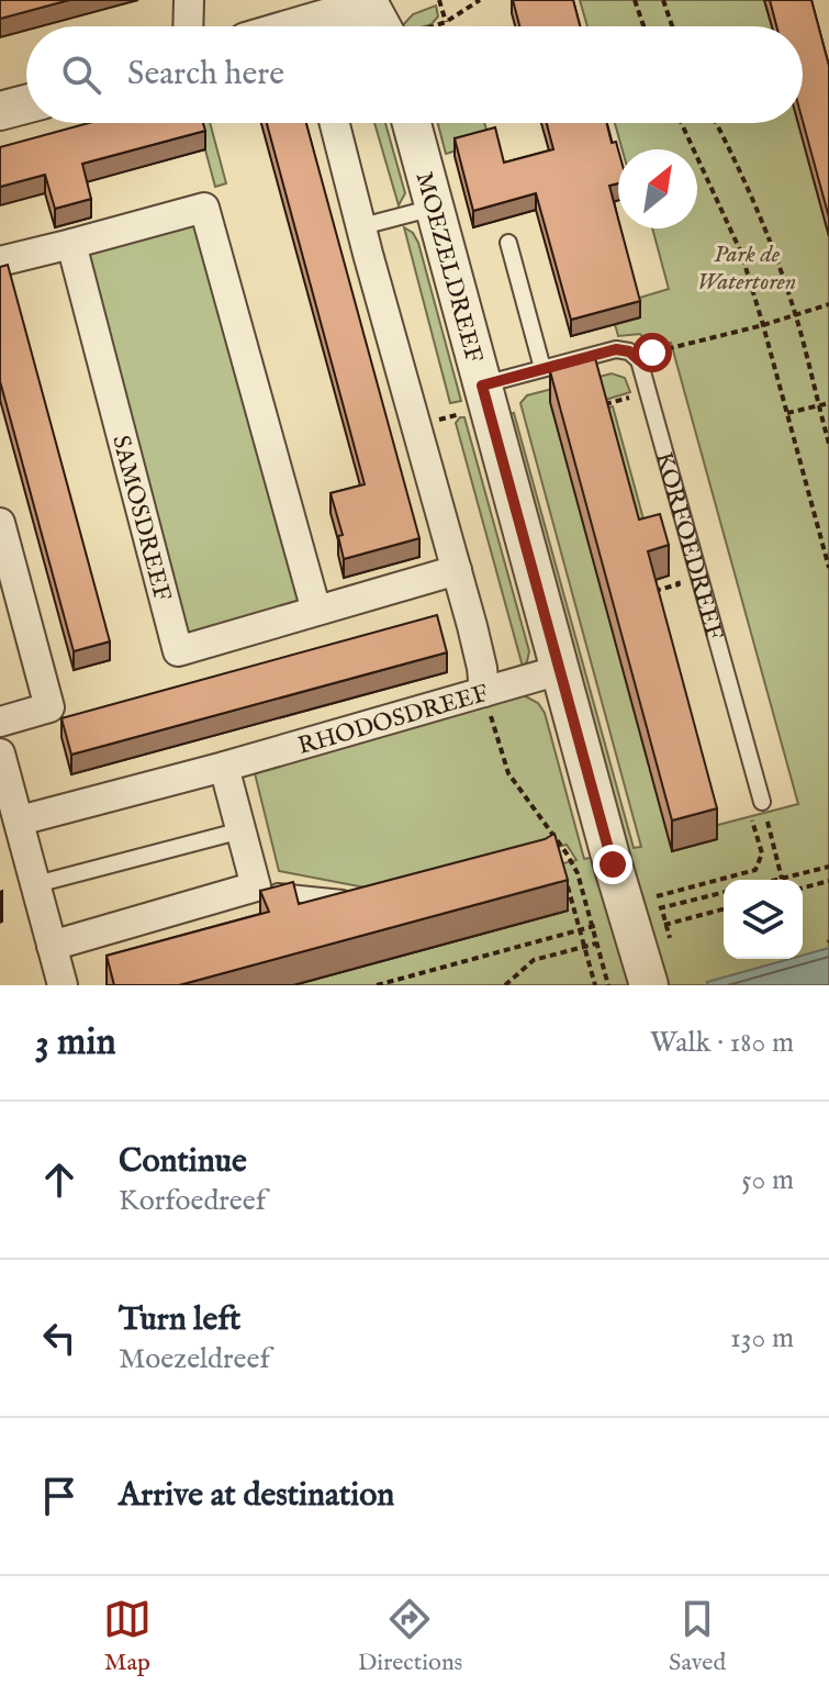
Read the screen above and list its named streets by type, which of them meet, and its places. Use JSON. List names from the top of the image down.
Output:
{
  "streets": {
    "street": ["MOEZELDREEF", "SAMOSDREEF", "RHODOSDREEF"],
    "lane": ["KORFOEDREEF"]
  },
  "crossings": [
    ["MOEZELDREEF", "RHODOSDREEF"]
  ],
  "parks": ["Park de Watertoren"],
  "north": "top right",
  "page": {
    "search": "Search here",
    "heading": ["3 min", "Walk · 180 m"],
    "list": [
      ["Continue", "Korfoedreef", "50 m"],
      ["Turn left", "Moezeldreef", "130 m"],
      "Arrive at destination"
    ],
    "nav": ["Map", "Directions", "Saved"]
  }
}
